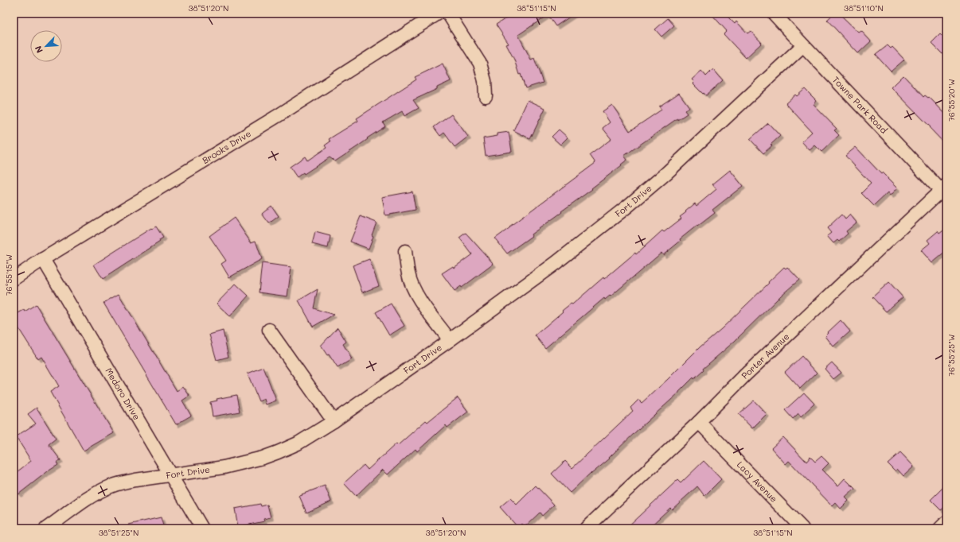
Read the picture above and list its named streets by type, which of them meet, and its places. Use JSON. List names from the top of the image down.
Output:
{
  "streets": {
    "street": [
      "Towne Park Road",
      "Brooks Drive",
      "Fort Drive",
      "Porter Avenue",
      "Medoro Drive",
      "Lacy Avenue"
    ]
  },
  "crossings": [
    ["Towne Park Road", "Fort Drive"],
    ["Towne Park Road", "Porter Avenue"],
    ["Brooks Drive", "Medoro Drive"],
    ["Fort Drive", "Medoro Drive"],
    ["Porter Avenue", "Lacy Avenue"]
  ],
  "north": "bottom left",
  "coordinates": [
    "38°51'20\"N",
    "38°51'15\"N",
    "38°51'10\"N",
    "76°55'20\"W",
    "76°55'15\"W",
    "76°55'25\"W",
    "38°51'25\"N"
  ]
}
